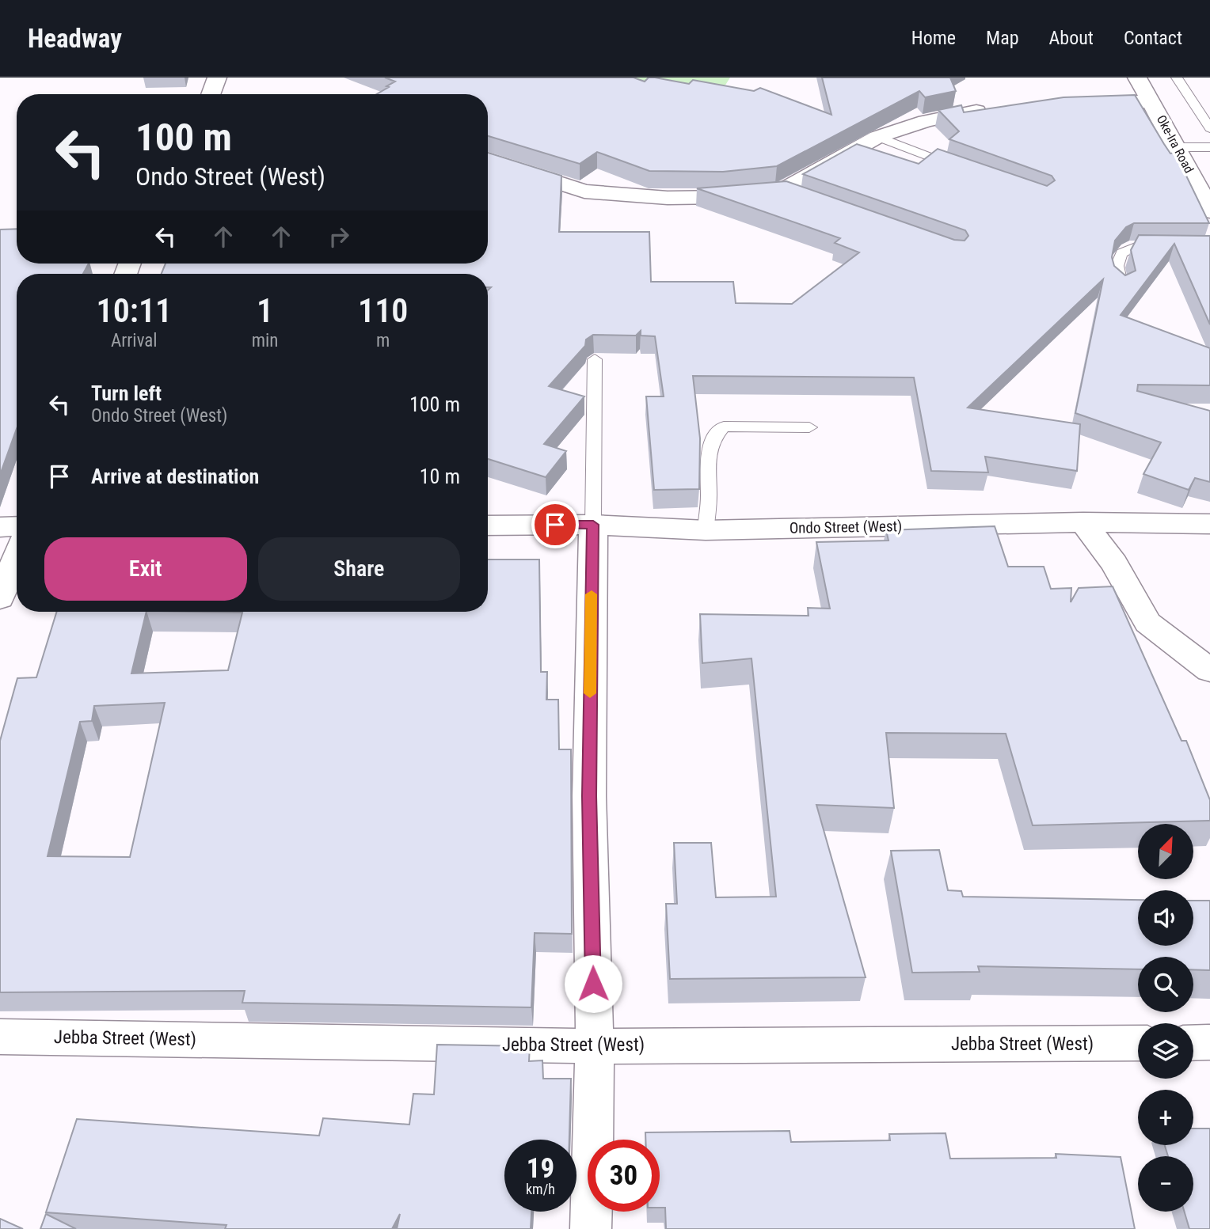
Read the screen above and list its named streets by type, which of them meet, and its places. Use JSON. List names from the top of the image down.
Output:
{
  "streets": {
    "street": ["Oke-Ira Road", "Ondo Street (West)", "Jebba Street (West)"]
  },
  "north": "top right",
  "page": {
    "header": "Headway",
    "nav": [
      "Home",
      "Map",
      "About",
      "Contact"
    ],
    "turn": ["100 m", "Ondo Street (West)"],
    "eta": [
      "10:11",
      "Arrival",
      "1",
      "min",
      "110",
      "m"
    ],
    "list": [
      {
        "name": "Turn left",
        "note": "Ondo Street (West)",
        "value": "100 m"
      },
      {
        "name": "Arrive at destination",
        "value": "10 m"
      }
    ],
    "buttons": ["Exit", "Share"],
    "map_buttons": ["+", "−"],
    "speed": "19 km/h",
    "limit": "30"
  }
}
